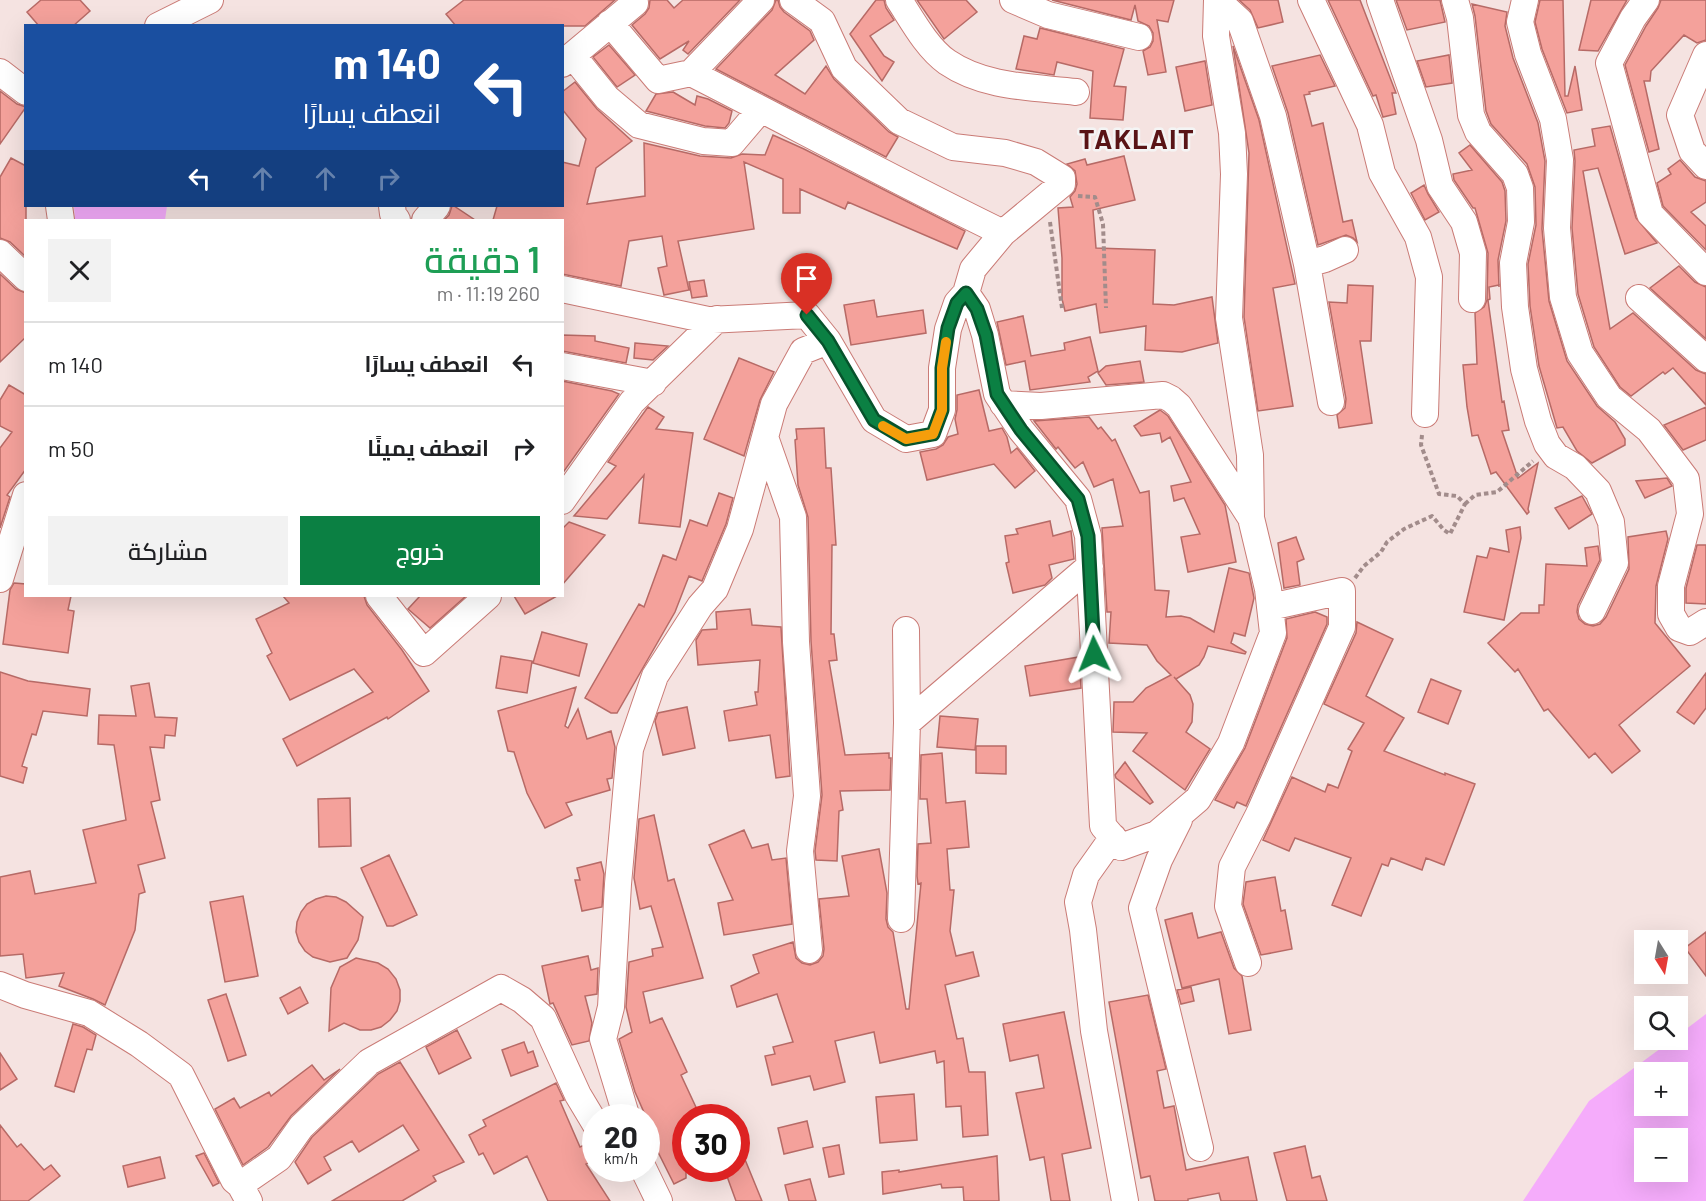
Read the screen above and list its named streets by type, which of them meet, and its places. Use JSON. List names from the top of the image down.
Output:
{
  "districts": ["TAKLAIT"],
  "north": "bottom",
  "page": {
    "turn": ["140 m", "انعطف يسارًا"],
    "heading": ["1 دقيقة", "260 m · 11:19"],
    "list": [
      {
        "name": "انعطف يسارًا",
        "value": "140 m"
      },
      {
        "name": "انعطف يمينًا",
        "value": "50 m"
      }
    ],
    "buttons": ["خروج", "مشاركة"],
    "map_buttons": ["+", "−"],
    "speed": "20 km/h",
    "limit": "30"
  }
}
